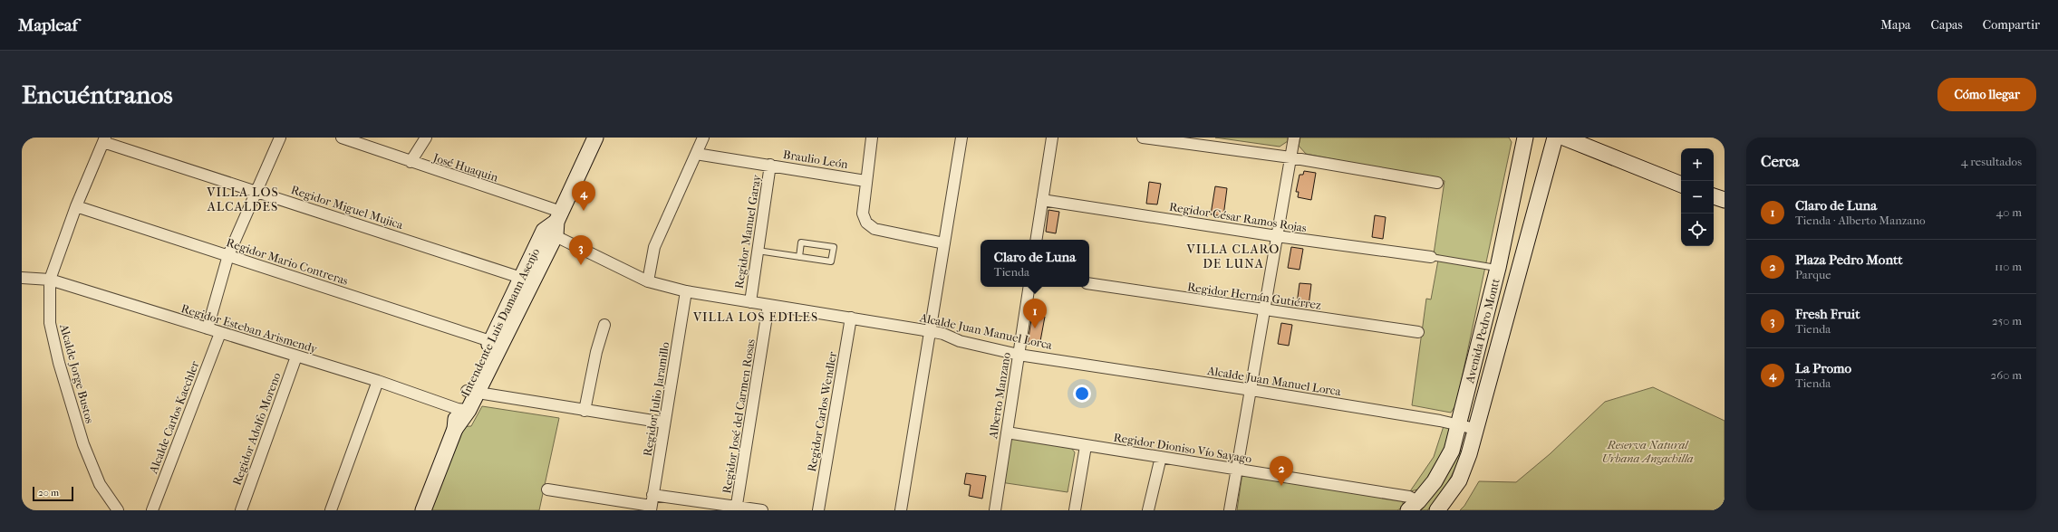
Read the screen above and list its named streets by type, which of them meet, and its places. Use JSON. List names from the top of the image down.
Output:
{
  "streets": {
    "main road": ["Intendente Luis Damann Asenjo", "Avenida Pedro Montt"],
    "street": [
      "Braulio León",
      "José Huaquin",
      "Regidor Miguel Mujica",
      "Regidor César Ramos Rojas",
      "Regidor Manuel Garay",
      "Regidor Mario Contreras",
      "Regidor Hernán Gutiérrez",
      "Regidor Esteban Arismendy",
      "Alcalde Juan Manuel Lorca",
      "Alcalde Jorge Bustos",
      "Alberto Manzano",
      "Regidor Julio Jaramillo",
      "Regidor Carlos Wendler",
      "Regidor José del Carmen Rosas",
      "Alcalde Carlos Kaechler",
      "Regidor Adolfo Moreno",
      "Regidor Dioniso Vío Sayago"
    ]
  },
  "crossings": [
    ["Braulio León", "Regidor Manuel Garay"],
    ["José Huaquin", "Intendente Luis Damann Asenjo"],
    ["José Huaquin", "Alcalde Juan Manuel Lorca"],
    ["Regidor Miguel Mujica", "Intendente Luis Damann Asenjo"],
    ["Regidor Miguel Mujica", "Alcalde Jorge Bustos"],
    ["Regidor Manuel Garay", "Alcalde Juan Manuel Lorca"],
    ["Regidor Mario Contreras", "Intendente Luis Damann Asenjo"],
    ["Regidor Mario Contreras", "Alcalde Jorge Bustos"],
    ["Intendente Luis Damann Asenjo", "Regidor Esteban Arismendy"],
    ["Intendente Luis Damann Asenjo", "Alcalde Juan Manuel Lorca"],
    ["Regidor Esteban Arismendy", "Alcalde Jorge Bustos"],
    ["Regidor Esteban Arismendy", "Alcalde Carlos Kaechler"],
    ["Regidor Esteban Arismendy", "Regidor Adolfo Moreno"],
    ["Alcalde Juan Manuel Lorca", "Avenida Pedro Montt"],
    ["Alcalde Juan Manuel Lorca", "Alberto Manzano"],
    ["Alcalde Juan Manuel Lorca", "Regidor Julio Jaramillo"],
    ["Alcalde Juan Manuel Lorca", "Regidor Carlos Wendler"],
    ["Alcalde Juan Manuel Lorca", "Regidor José del Carmen Rosas"],
    ["Avenida Pedro Montt", "Regidor Dioniso Vío Sayago"],
    ["Alberto Manzano", "Regidor Dioniso Vío Sayago"]
  ],
  "districts": ["VILLA LOS ALCALDES", "VILLA CLARO DE LUNA", "VILLA LOS EDILES"],
  "parks": ["Reserva Natural Urbana Angachilla"],
  "scale_bar": "20 m",
  "page": {
    "header": "Mapleaf",
    "nav": ["Mapa", "Capas", "Compartir"],
    "buttons": "Cómo llegar",
    "title": "Encuéntranos",
    "heading": ["Cerca", "4 resultados"],
    "map_buttons": ["+", "−"],
    "pins": [
      "4",
      "3",
      "1",
      "2"
    ],
    "list": [
      {
        "mark": "1",
        "name": "Claro de Luna",
        "note": "Tienda · Alberto Manzano",
        "value": "40 m"
      },
      {
        "mark": "2",
        "name": "Plaza Pedro Montt",
        "note": "Parque",
        "value": "110 m"
      },
      {
        "mark": "3",
        "name": "Fresh Fruit",
        "note": "Tienda",
        "value": "250 m"
      },
      {
        "mark": "4",
        "name": "La Promo",
        "note": "Tienda",
        "value": "260 m"
      }
    ],
    "popup": ["Claro de Luna", "Tienda"],
    "scale": "20 m"
  }
}
